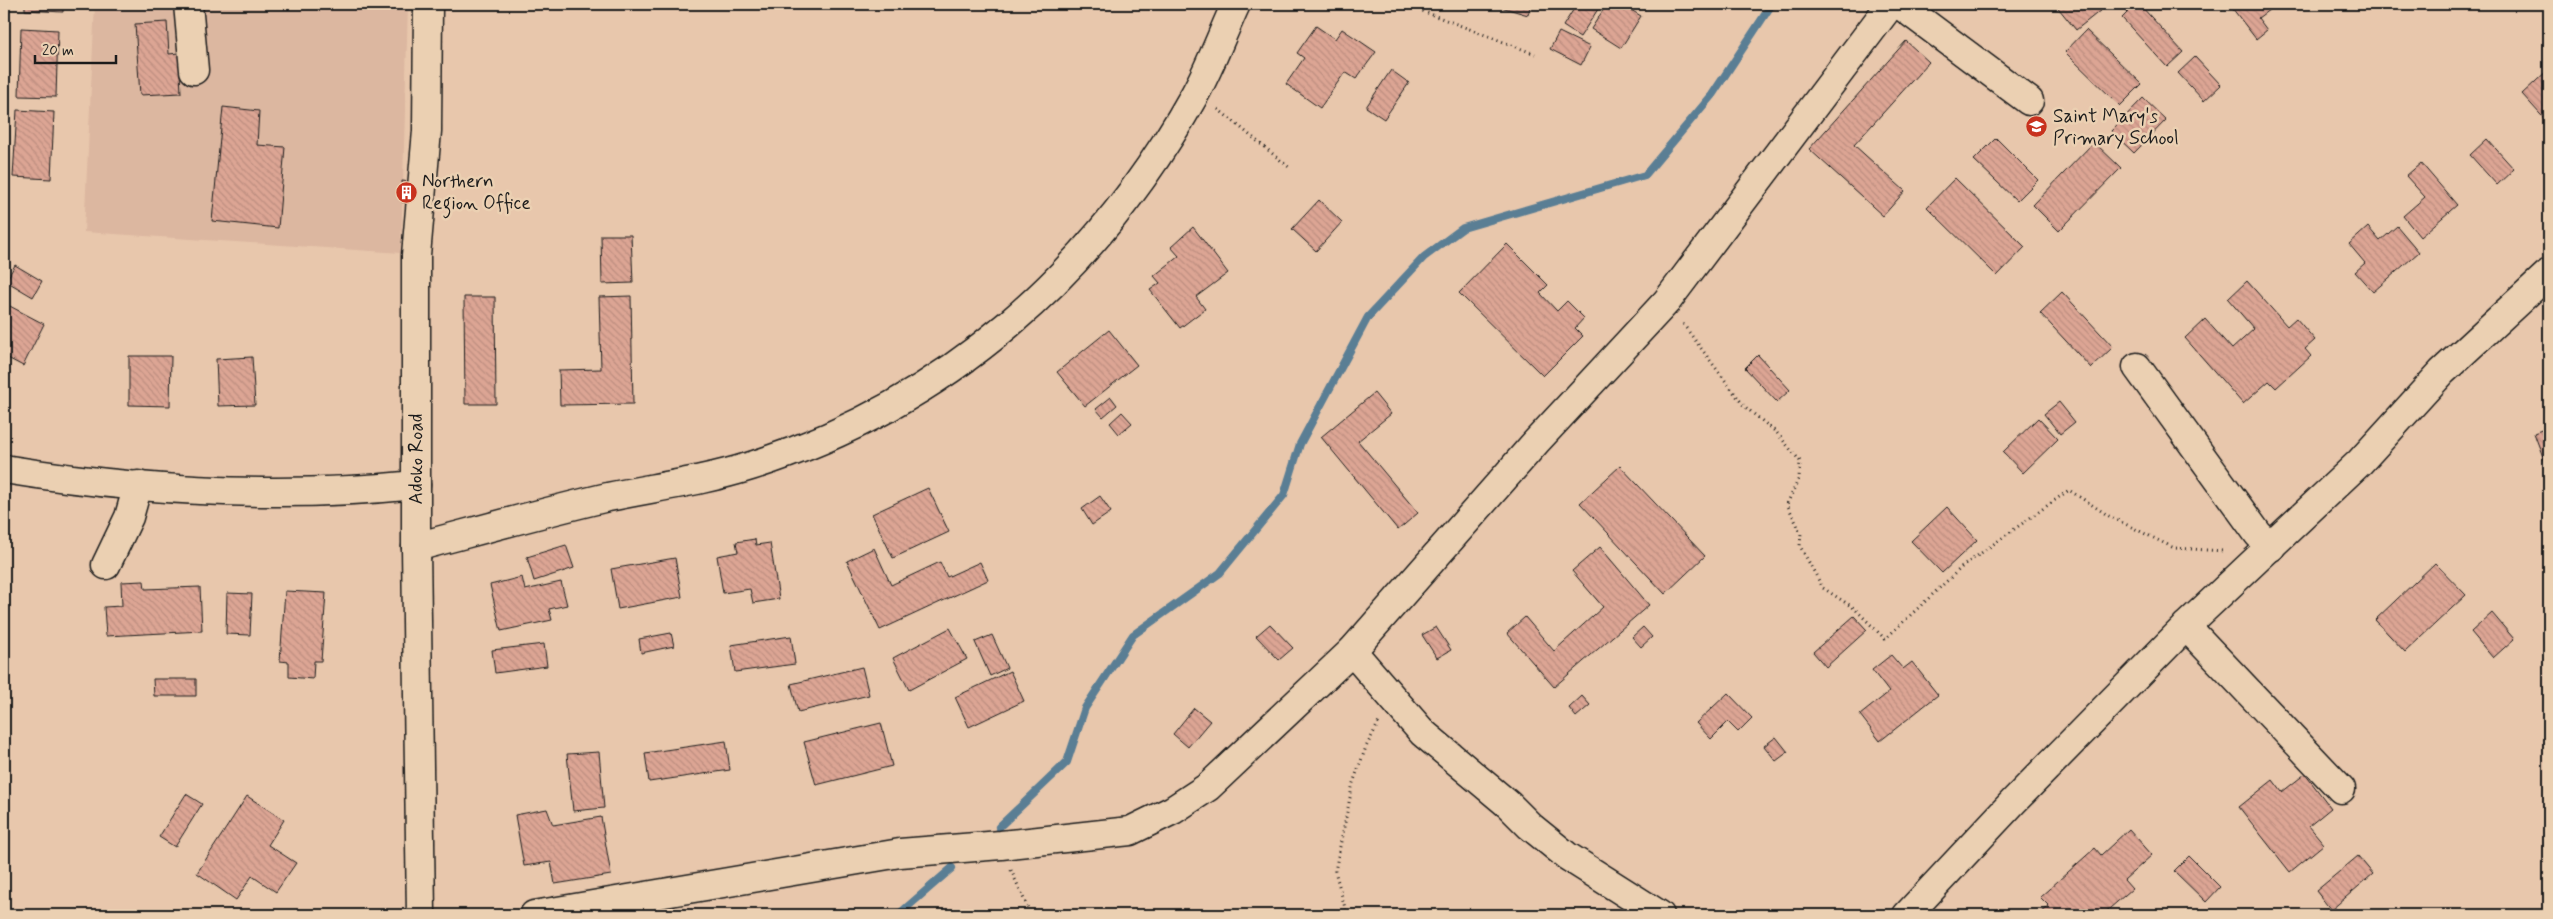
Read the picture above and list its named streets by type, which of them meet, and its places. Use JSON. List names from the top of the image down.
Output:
{
  "streets": {
    "street": ["Adoko Road"]
  },
  "places": {
    "school or university": ["Saint Mary's Primary School"],
    "building": ["Northern Region Office"]
  },
  "scale_bar": "20 m"
}
